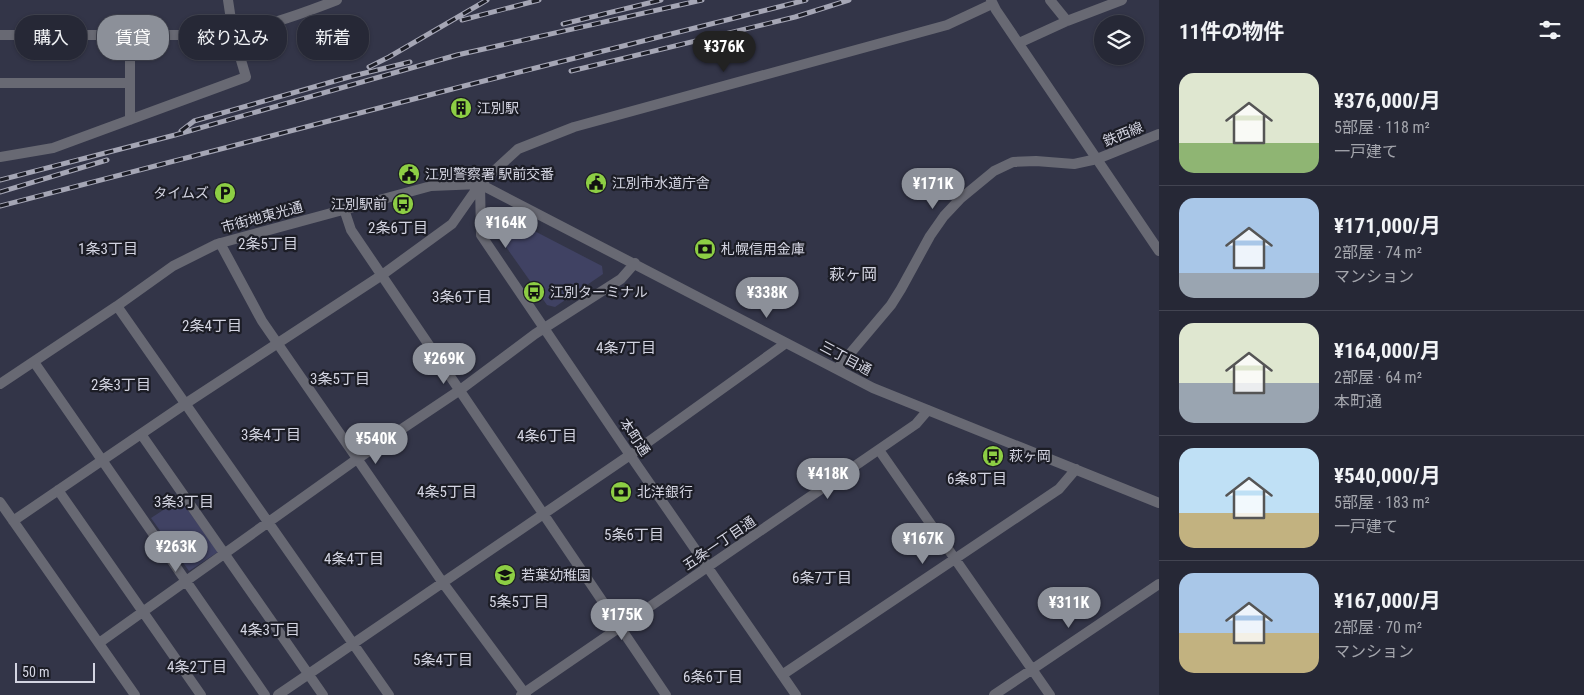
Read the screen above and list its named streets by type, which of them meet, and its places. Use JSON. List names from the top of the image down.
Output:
{
  "streets": {
    "street": [
      "鉄西線",
      "市街地東光通",
      "三丁目通",
      "本町通",
      "五条一丁目通"
    ]
  },
  "crossings": [
    ["鉄西線", "三丁目通"],
    ["市街地東光通", "三丁目通"],
    ["市街地東光通", "本町通"],
    ["三丁目通", "本町通"],
    ["三丁目通", "五条一丁目通"],
    ["本町通", "五条一丁目通"]
  ],
  "districts": [
    "2条6丁目",
    "2条5丁目",
    "1条3丁目",
    "萩ヶ岡",
    "3条6丁目",
    "2条4丁目",
    "4条7丁目",
    "3条5丁目",
    "2条3丁目",
    "3条4丁目",
    "4条6丁目",
    "6条8丁目",
    "4条5丁目",
    "3条3丁目",
    "5条6丁目",
    "4条4丁目",
    "6条7丁目",
    "5条5丁目",
    "4条3丁目",
    "5条4丁目",
    "4条2丁目",
    "6条6丁目"
  ],
  "places": {
    "building": ["江別駅"],
    "public building": ["江別警察署 駅前交番", "江別市水道庁舎"],
    "parking": ["タイムズ"],
    "bus stop": ["江別駅前", "江別ターミナル", "萩ヶ岡"],
    "bank": ["札幌信用金庫", "北洋銀行"],
    "school or university": ["若葉幼稚園"]
  },
  "scale_bar": "50 m",
  "page": {
    "heading": "11件の物件",
    "chip": [
      "購入",
      "賃貸",
      "絞り込み",
      "新着"
    ],
    "price": [
      "¥376K",
      "¥171K",
      "¥164K",
      "¥338K",
      "¥269K",
      "¥540K",
      "¥418K",
      "¥167K",
      "¥263K",
      "¥311K",
      "¥175K"
    ],
    "list": [
      {
        "name": "¥376,000/月",
        "note": "5部屋 · 118 m² · 一戸建て"
      },
      {
        "name": "¥171,000/月",
        "note": "2部屋 · 74 m² · マンション"
      },
      {
        "name": "¥164,000/月",
        "note": "2部屋 · 64 m² · 本町通"
      },
      {
        "name": "¥540,000/月",
        "note": "5部屋 · 183 m² · 一戸建て"
      },
      {
        "name": "¥167,000/月",
        "note": "2部屋 · 70 m² · マンション"
      }
    ],
    "scale": "50 m"
  }
}
